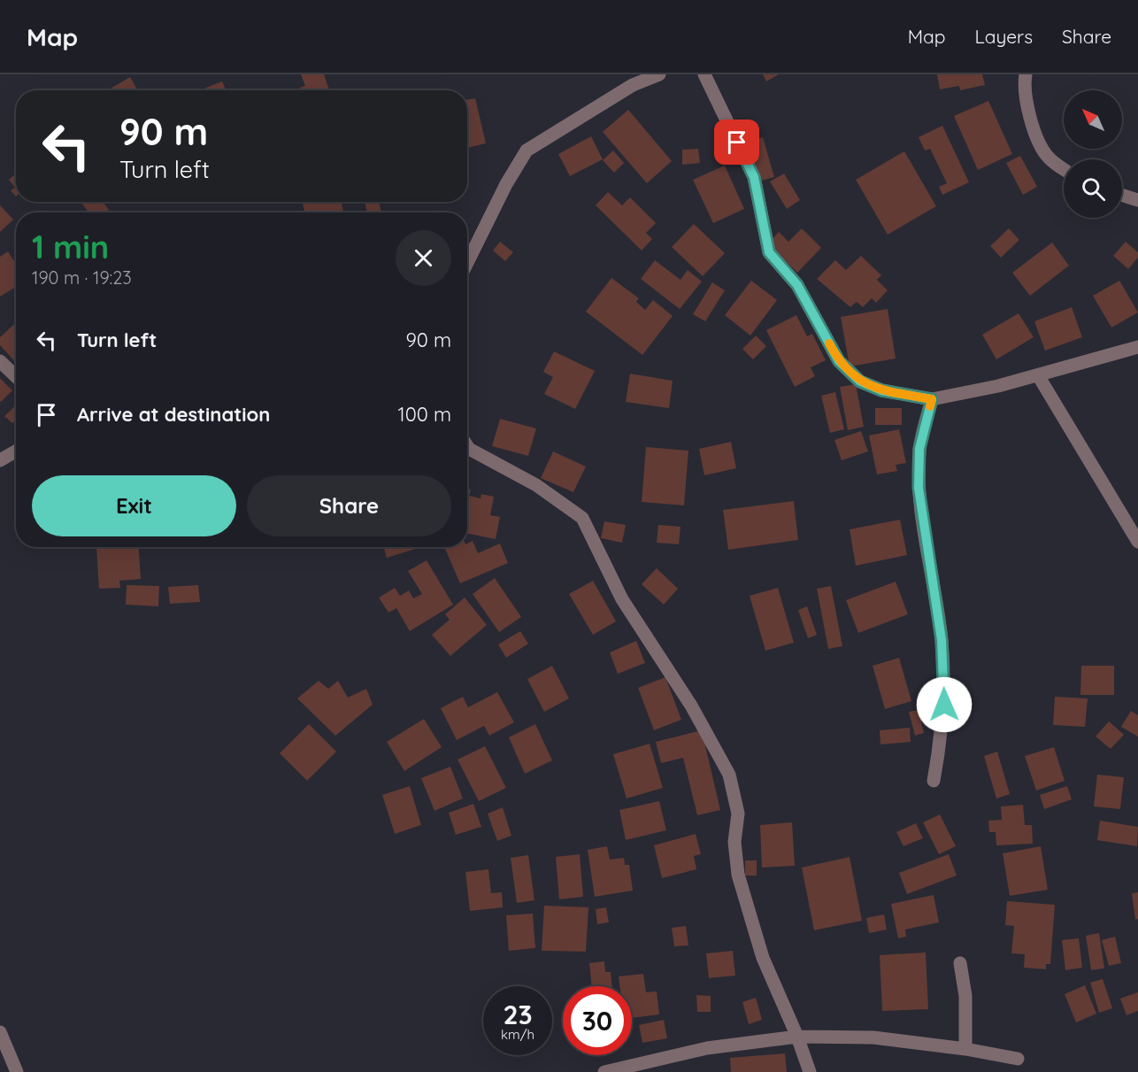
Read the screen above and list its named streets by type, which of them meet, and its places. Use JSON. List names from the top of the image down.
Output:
{
  "north": "top left",
  "page": {
    "header": "Map",
    "nav": ["Map", "Layers", "Share"],
    "turn": ["90 m", "Turn left"],
    "heading": ["1 min", "190 m · 19:23"],
    "list": [
      {
        "name": "Turn left",
        "value": "90 m"
      },
      {
        "name": "Arrive at destination",
        "value": "100 m"
      }
    ],
    "buttons": ["Exit", "Share"],
    "speed": "23 km/h",
    "limit": "30"
  }
}
